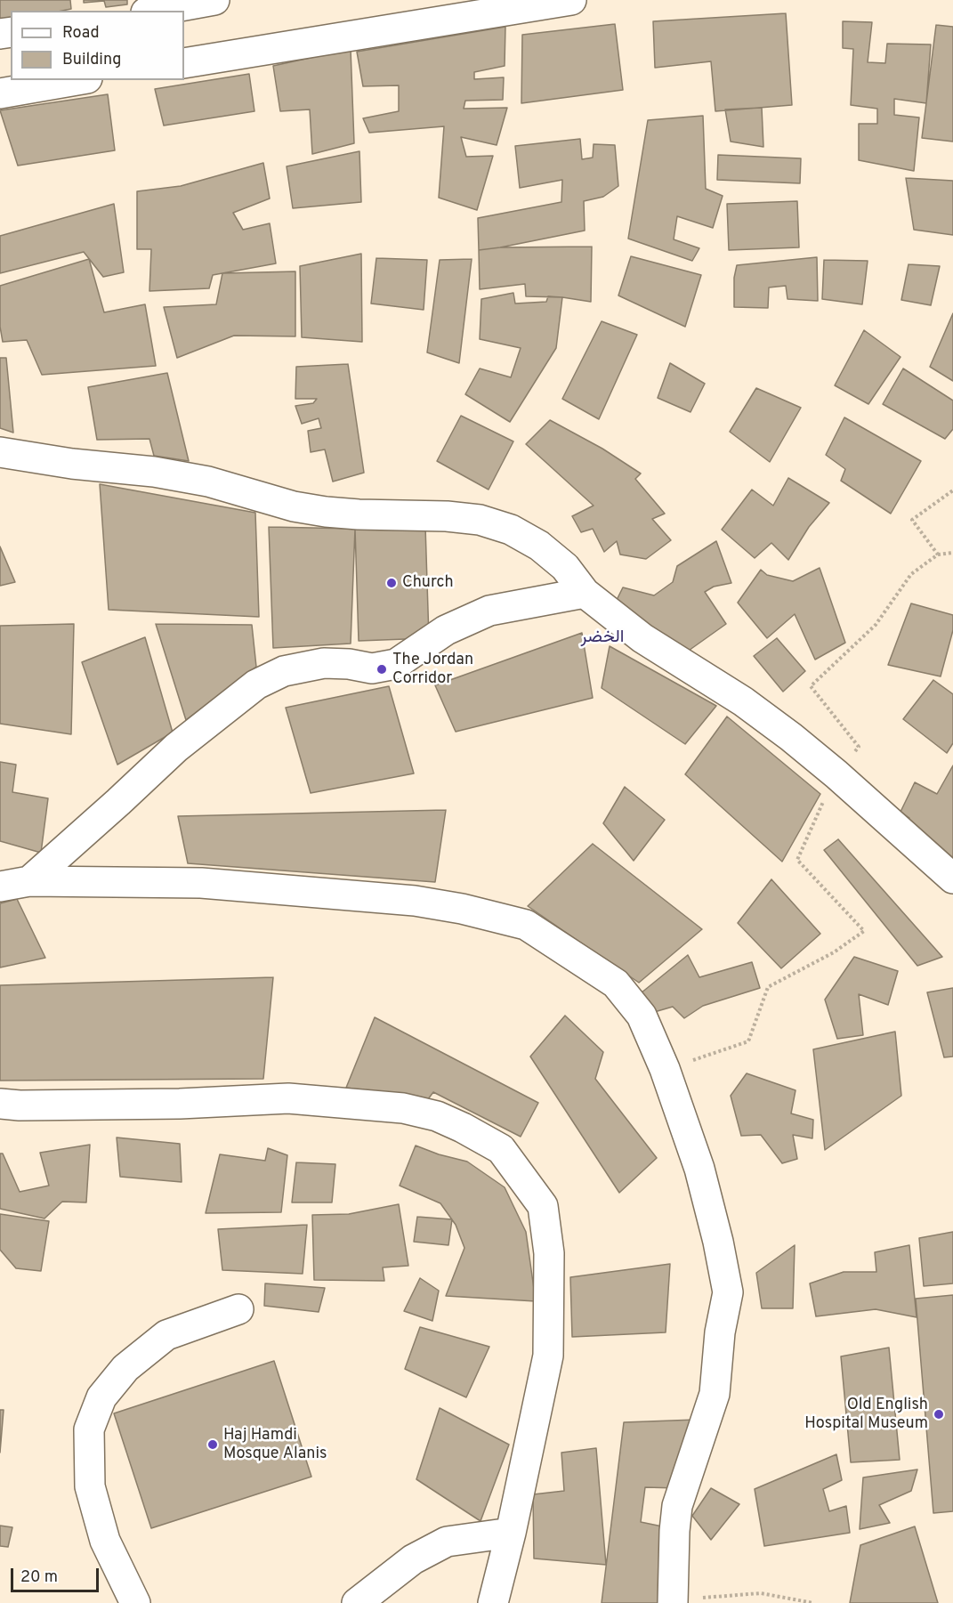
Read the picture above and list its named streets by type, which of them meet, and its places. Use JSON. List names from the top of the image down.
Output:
{
  "districts": ["الخضر"],
  "places": [
    "Church",
    "The Jordan Corridor",
    "Old English Hospital Museum",
    "Haj Hamdi Mosque Alanis"
  ],
  "legend": ["Road", "Building"],
  "scale_bar": "20 m"
}
